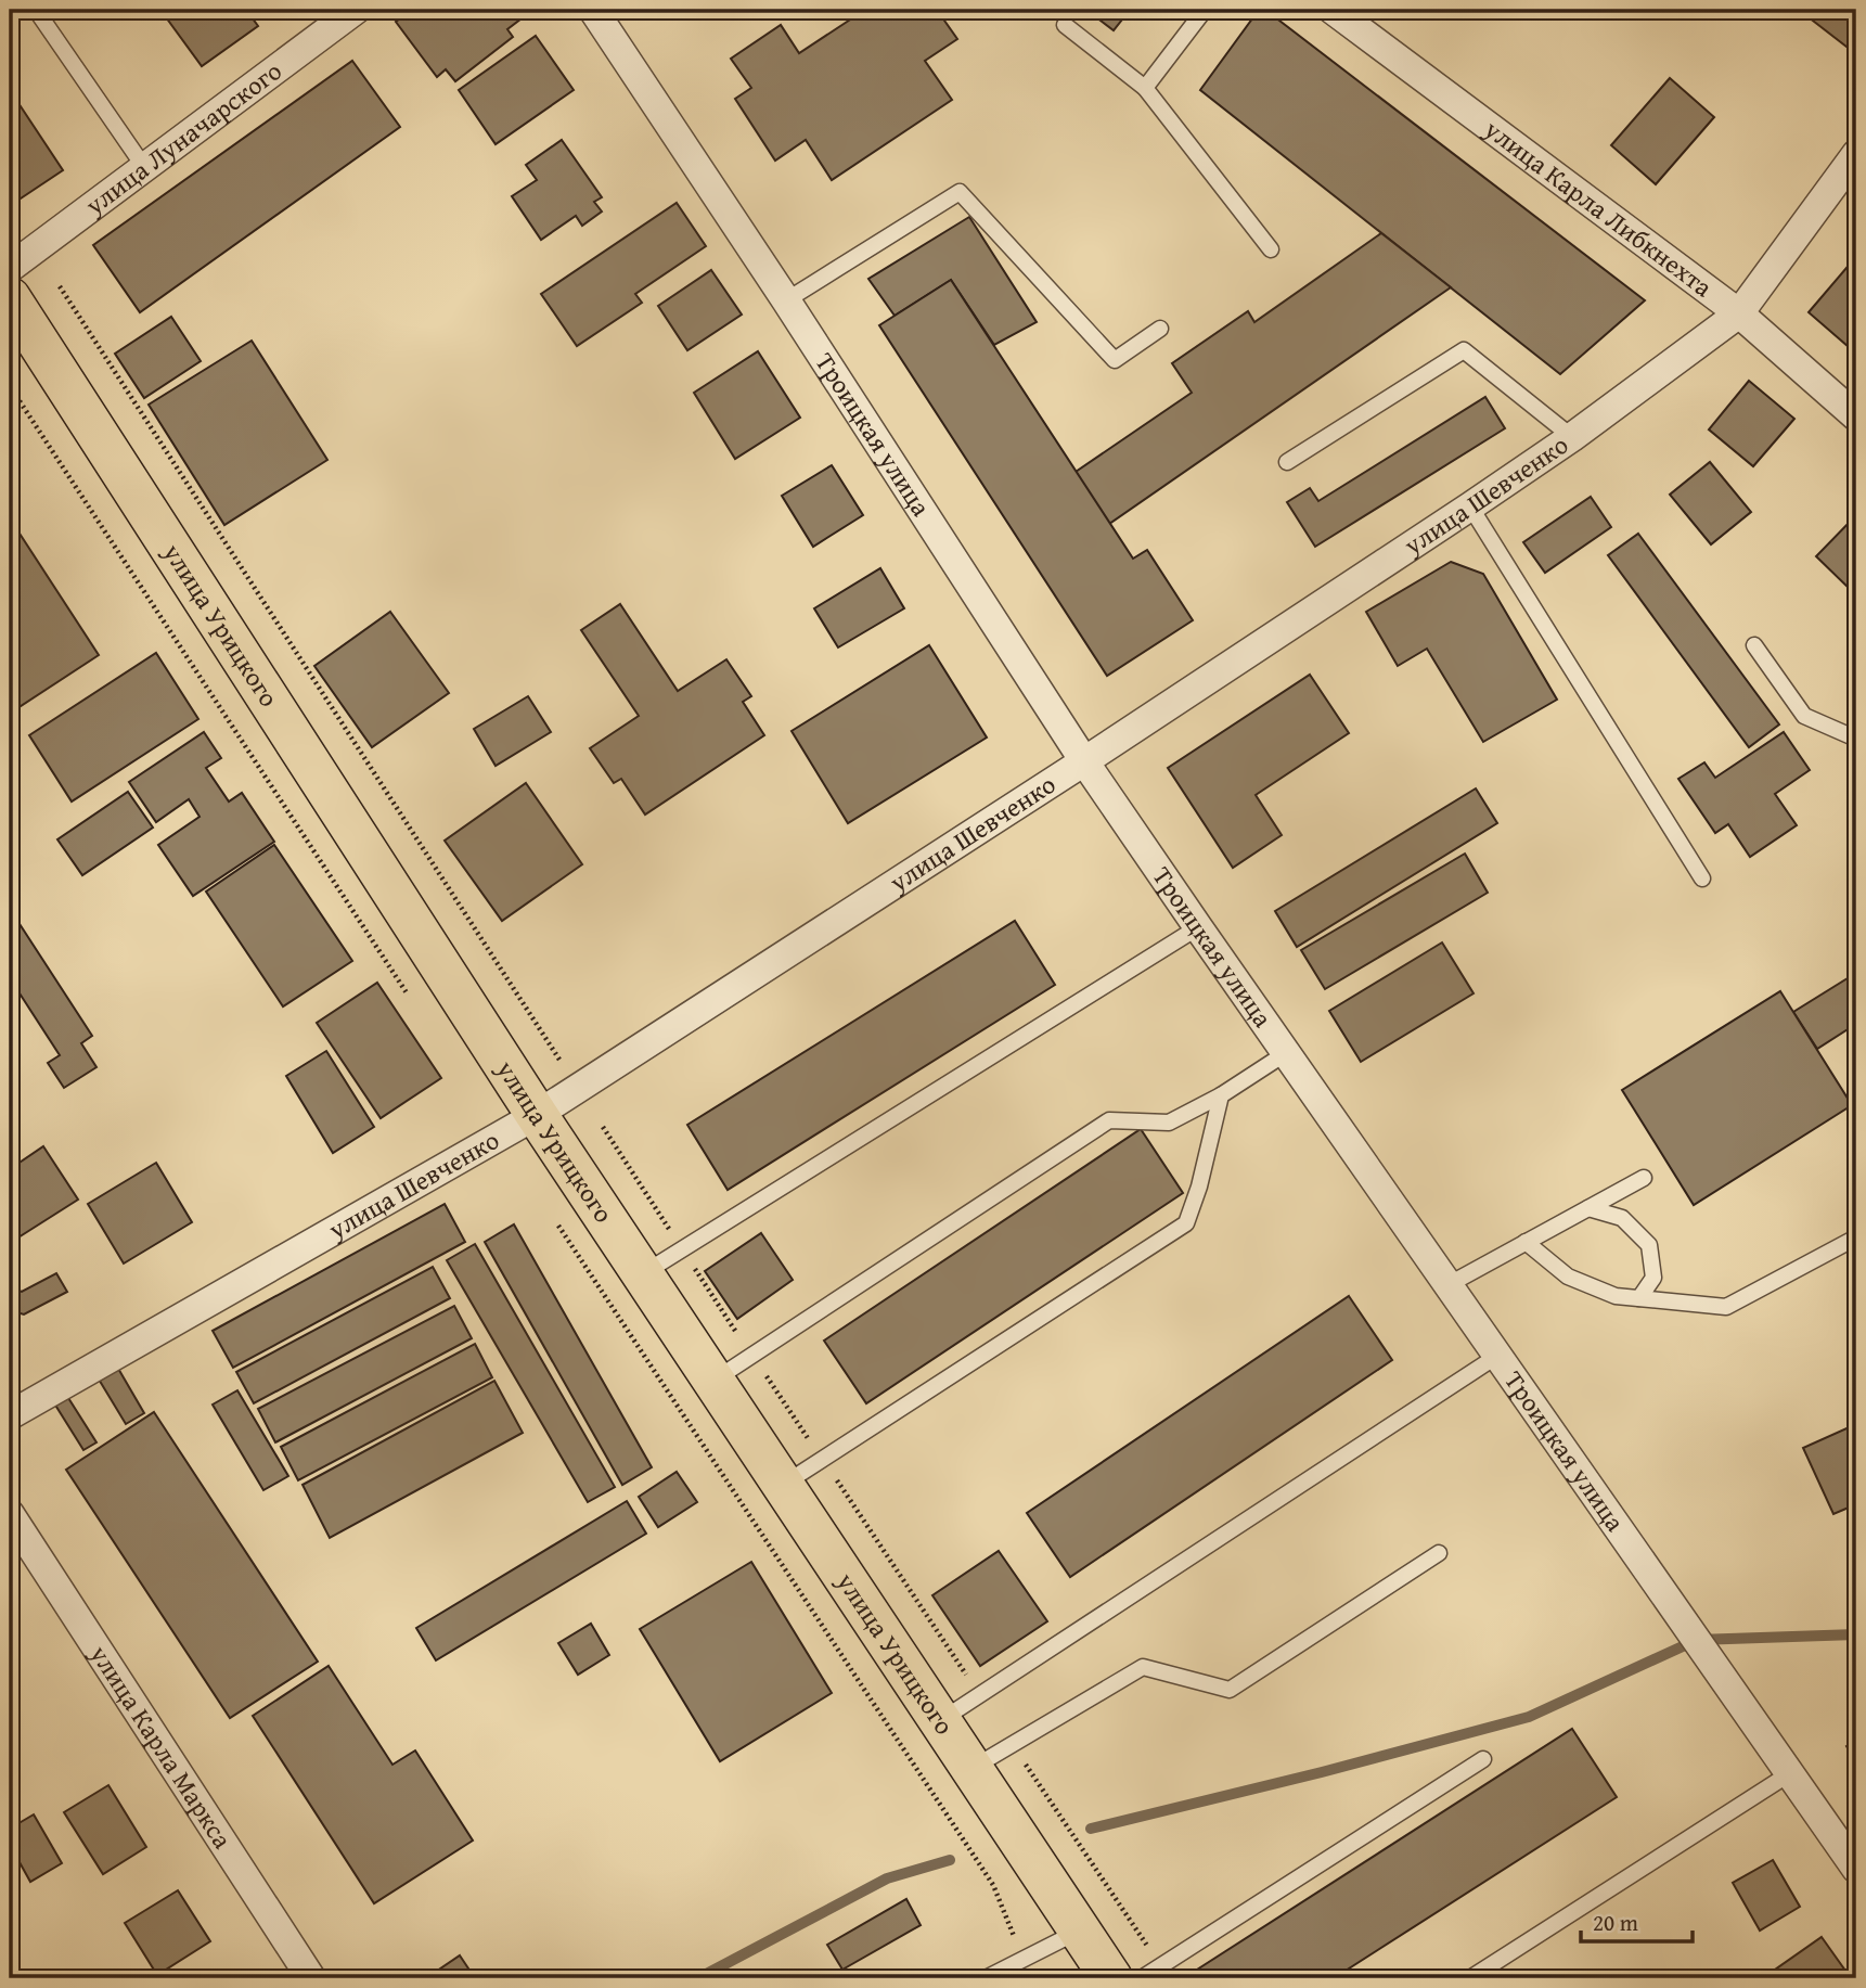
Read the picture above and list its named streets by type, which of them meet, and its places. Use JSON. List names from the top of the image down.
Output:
{
  "streets": {
    "main road": ["улица Урицкого"],
    "street": [
      "улица Луначарского",
      "улица Карла Либкнехта",
      "Троицкая улица",
      "улица Шевченко",
      "улица Карла Маркса"
    ]
  },
  "crossings": [
    ["улица Карла Либкнехта", "улица Шевченко"],
    ["Троицкая улица", "улица Шевченко"],
    ["улица Шевченко", "улица Урицкого"]
  ],
  "scale_bar": "20 m"
}
